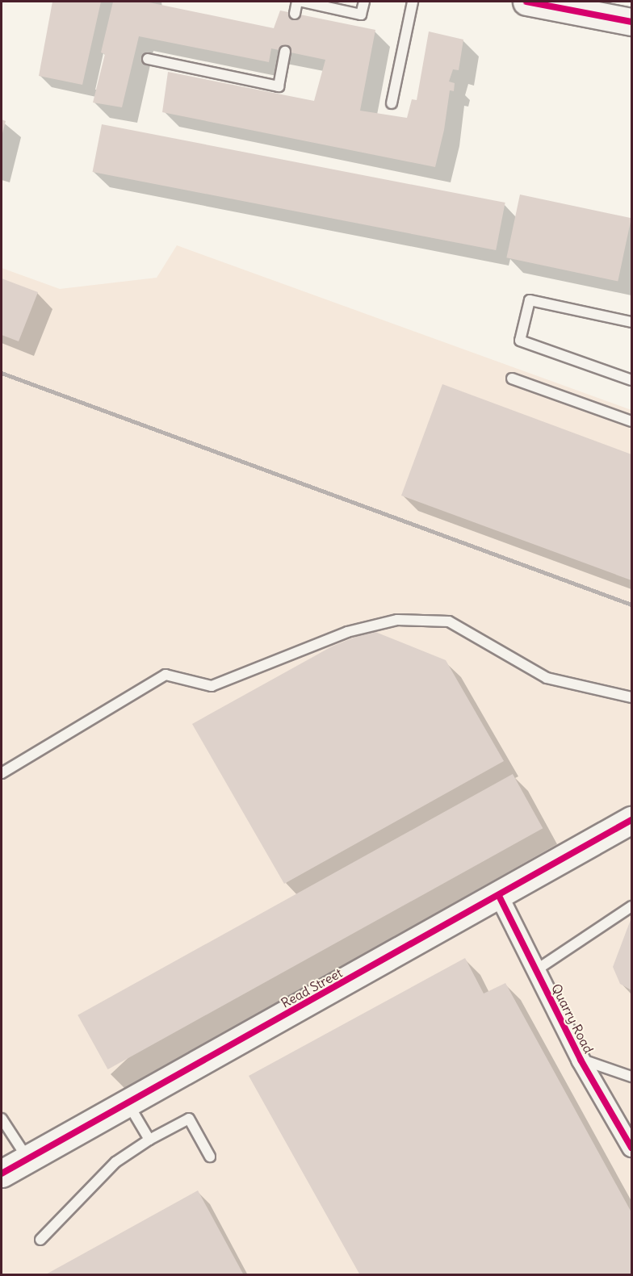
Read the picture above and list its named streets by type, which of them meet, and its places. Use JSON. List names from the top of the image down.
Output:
{
  "streets": {
    "main road": ["Read Street"],
    "street": ["Quarry Road"]
  },
  "crossings": [
    ["Read Street", "Quarry Road"]
  ]
}
